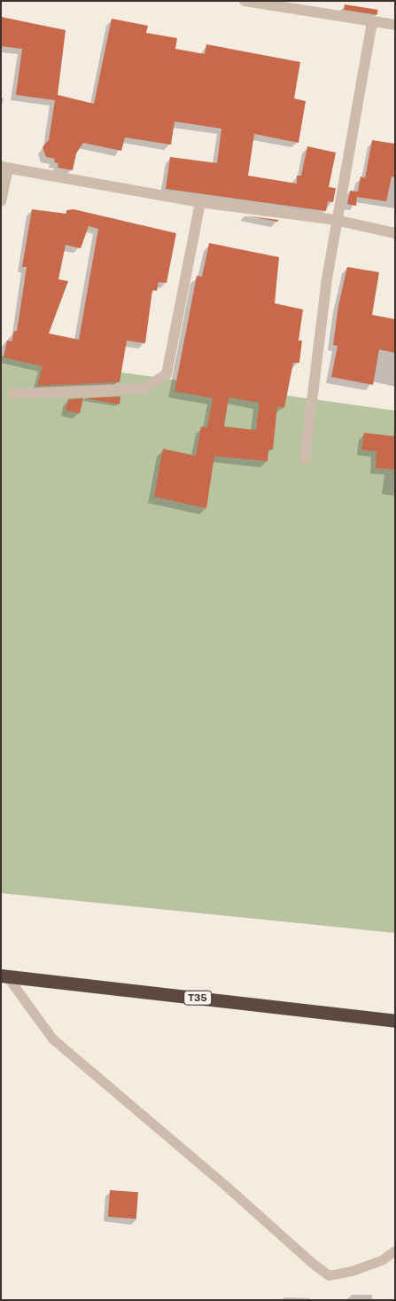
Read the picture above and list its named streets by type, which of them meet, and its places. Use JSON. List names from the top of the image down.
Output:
{
  "streets": {
    "highway": ["T35"]
  }
}
